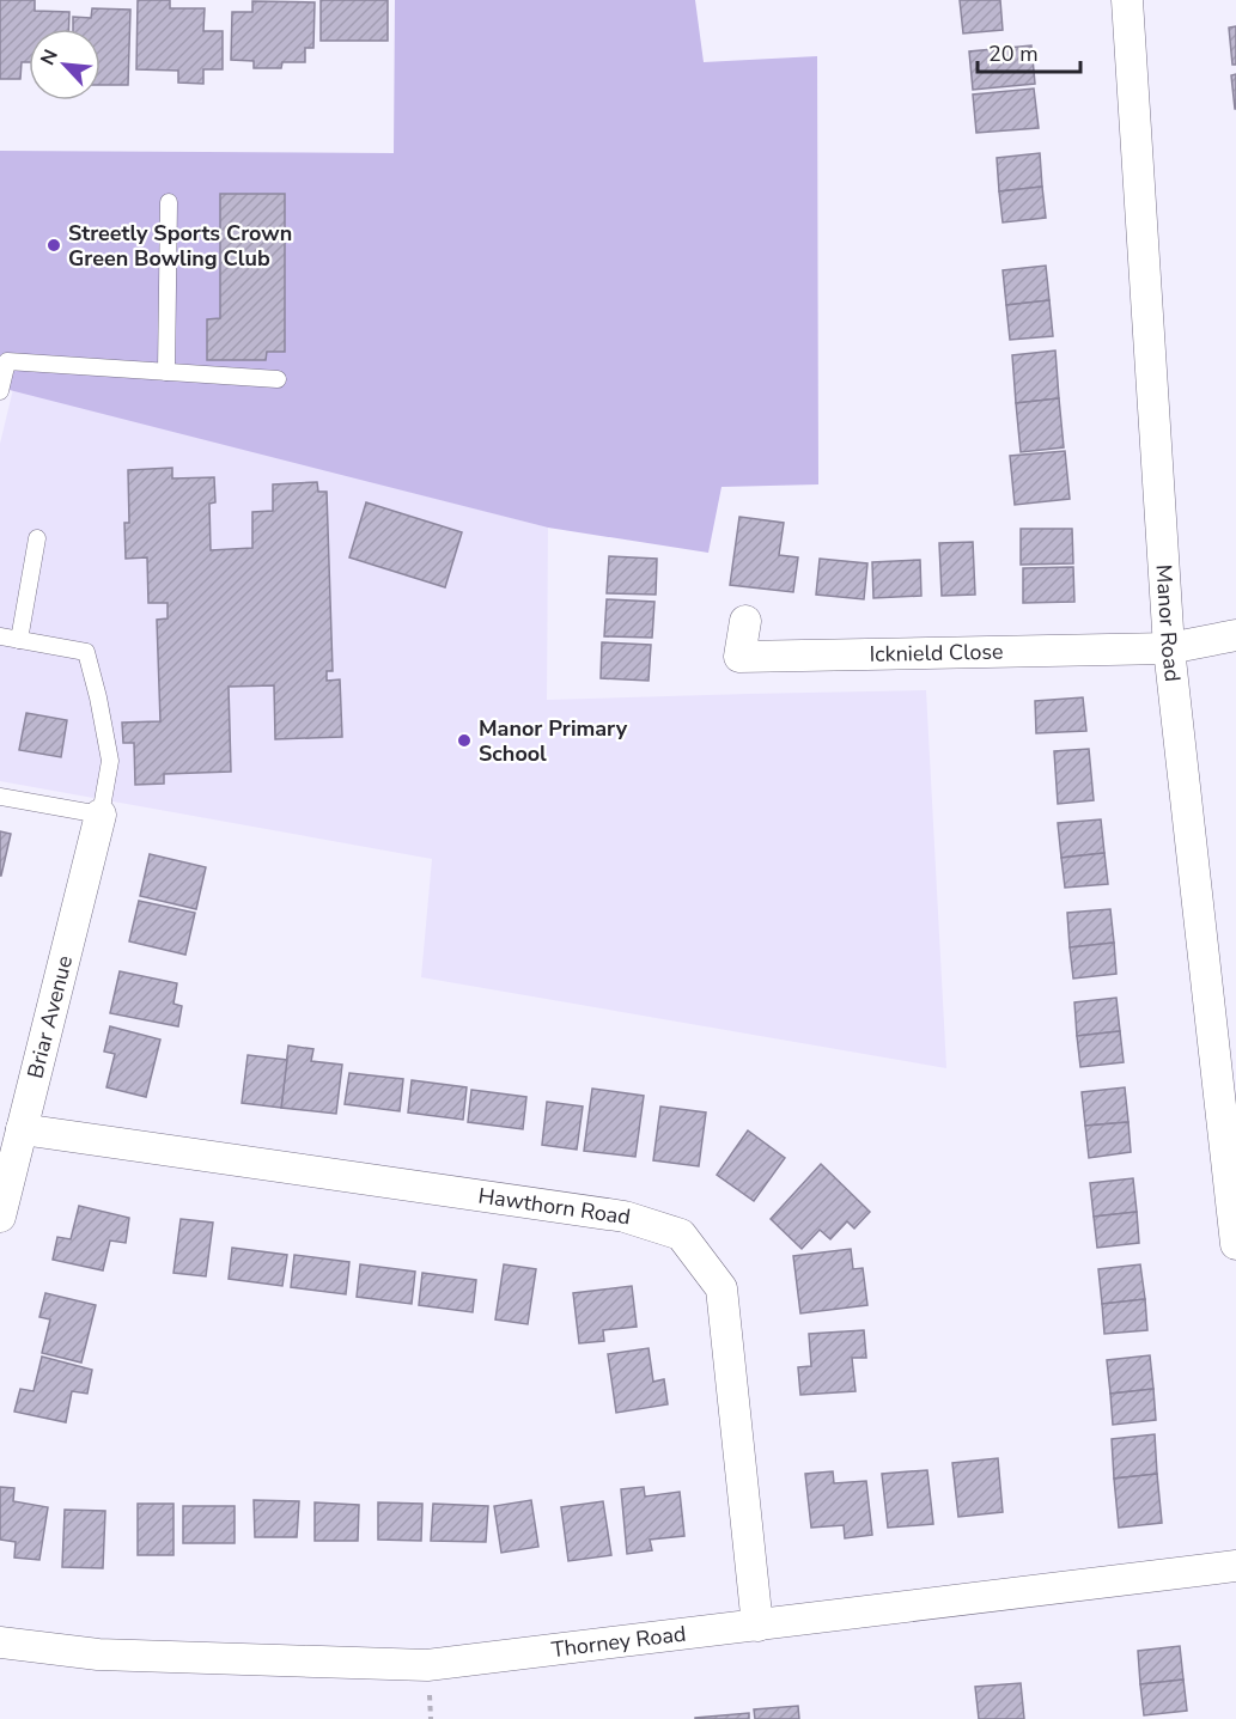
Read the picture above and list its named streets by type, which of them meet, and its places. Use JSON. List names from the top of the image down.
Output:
{
  "streets": {
    "street": [
      "Manor Road",
      "Icknield Close",
      "Briar Avenue",
      "Hawthorn Road",
      "Thorney Road"
    ]
  },
  "crossings": [
    ["Manor Road", "Icknield Close"],
    ["Briar Avenue", "Hawthorn Road"],
    ["Hawthorn Road", "Thorney Road"]
  ],
  "places": ["Streetly Sports Crown Green Bowling Club", "Manor Primary School"],
  "scale_bar": "20 m",
  "north": "top left"
}
